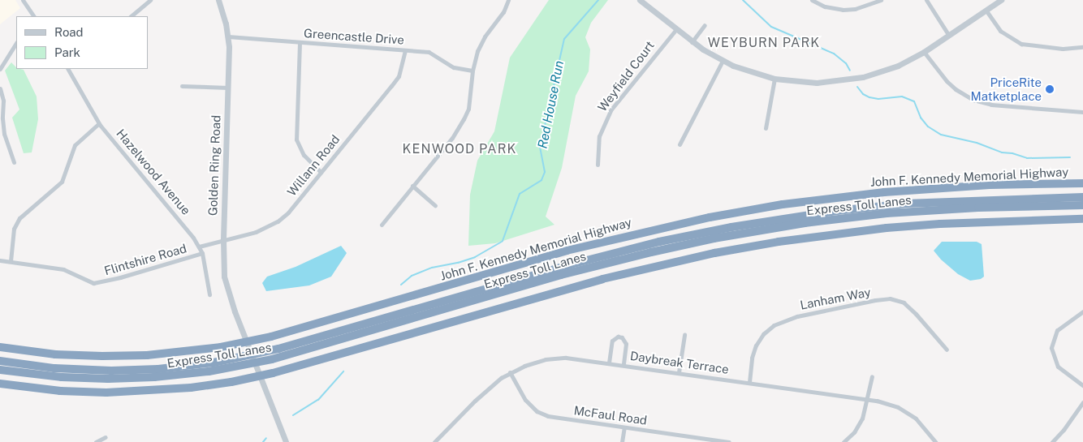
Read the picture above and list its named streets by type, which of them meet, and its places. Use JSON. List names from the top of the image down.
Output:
{
  "streets": {
    "highway": ["John F. Kennedy Memorial Highway", "Express Toll Lanes"],
    "street": [
      "Greencastle Drive",
      "Weyfield Court",
      "Golden Ring Road",
      "Willann Road",
      "Hazelwood Avenue",
      "Flintshire Road",
      "Lanham Way",
      "Daybreak Terrace",
      "McFaul Road"
    ]
  },
  "crossings": [
    ["Greencastle Drive", "Golden Ring Road"],
    ["Greencastle Drive", "Willann Road"],
    ["Golden Ring Road", "Willann Road"],
    ["Willann Road", "Hazelwood Avenue"],
    ["Hazelwood Avenue", "Flintshire Road"],
    ["Lanham Way", "Daybreak Terrace"],
    ["Daybreak Terrace", "McFaul Road"]
  ],
  "districts": ["WEYBURN PARK", "KENWOOD PARK"],
  "water": ["Red House Run"],
  "places": ["PriceRite Matketplace"],
  "legend": ["Road", "Park"]
}
